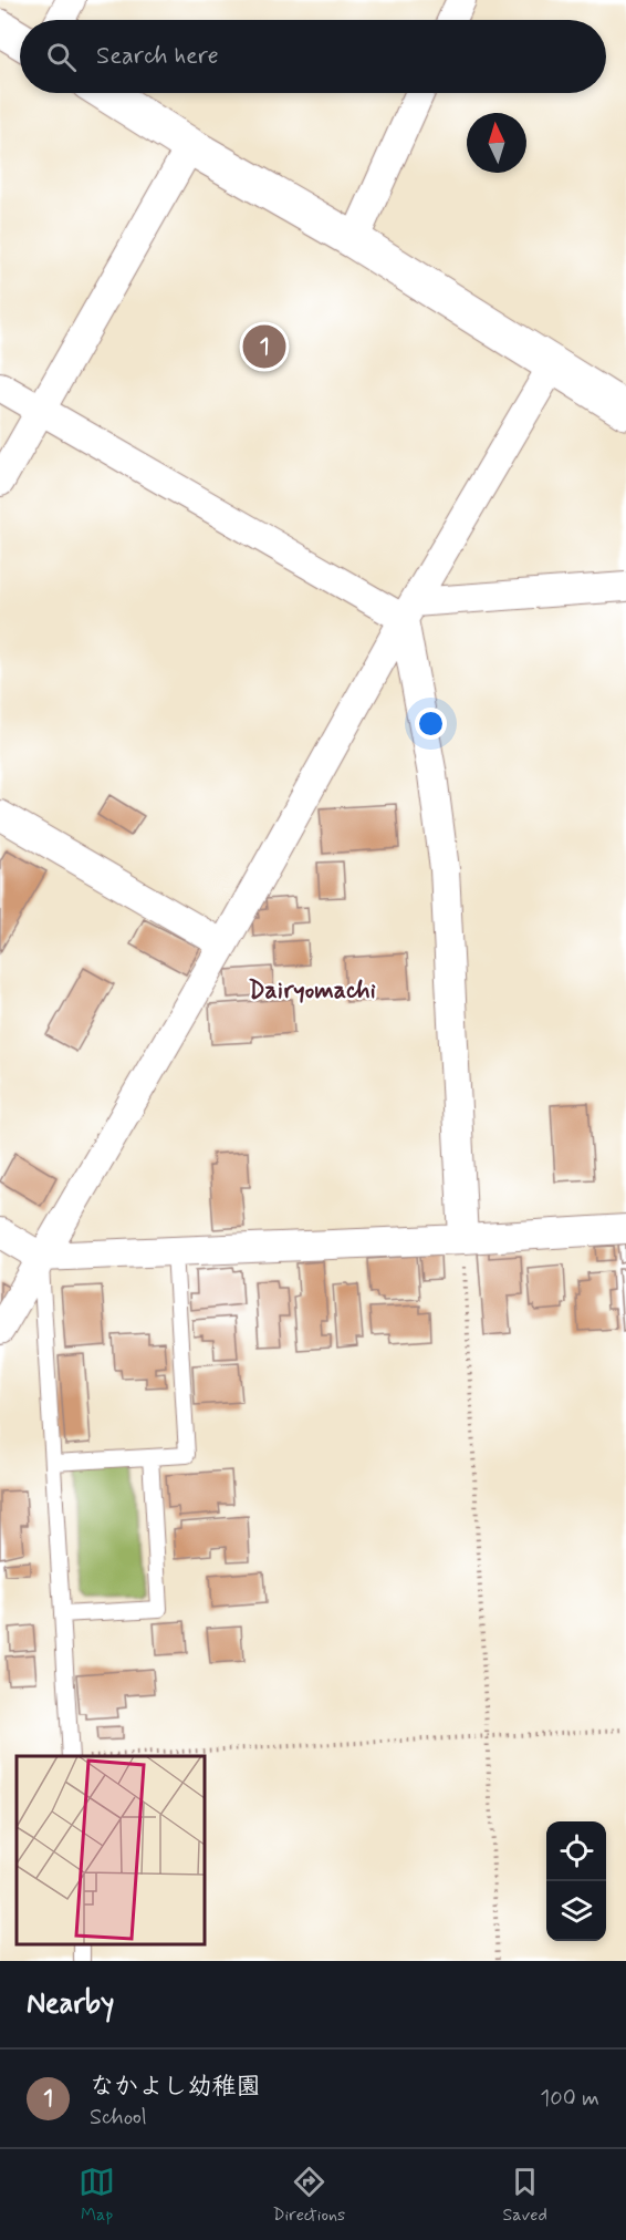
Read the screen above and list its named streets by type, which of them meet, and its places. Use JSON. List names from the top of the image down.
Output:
{
  "districts": ["Dairyomachi"],
  "north": "top",
  "page": {
    "search": "Search here",
    "pins": "1",
    "heading": "Nearby",
    "list": [
      {
        "mark": "1",
        "name": "なかよし幼稚園",
        "note": "School",
        "value": "100 m"
      }
    ],
    "nav": ["Map", "Directions", "Saved"]
  }
}
